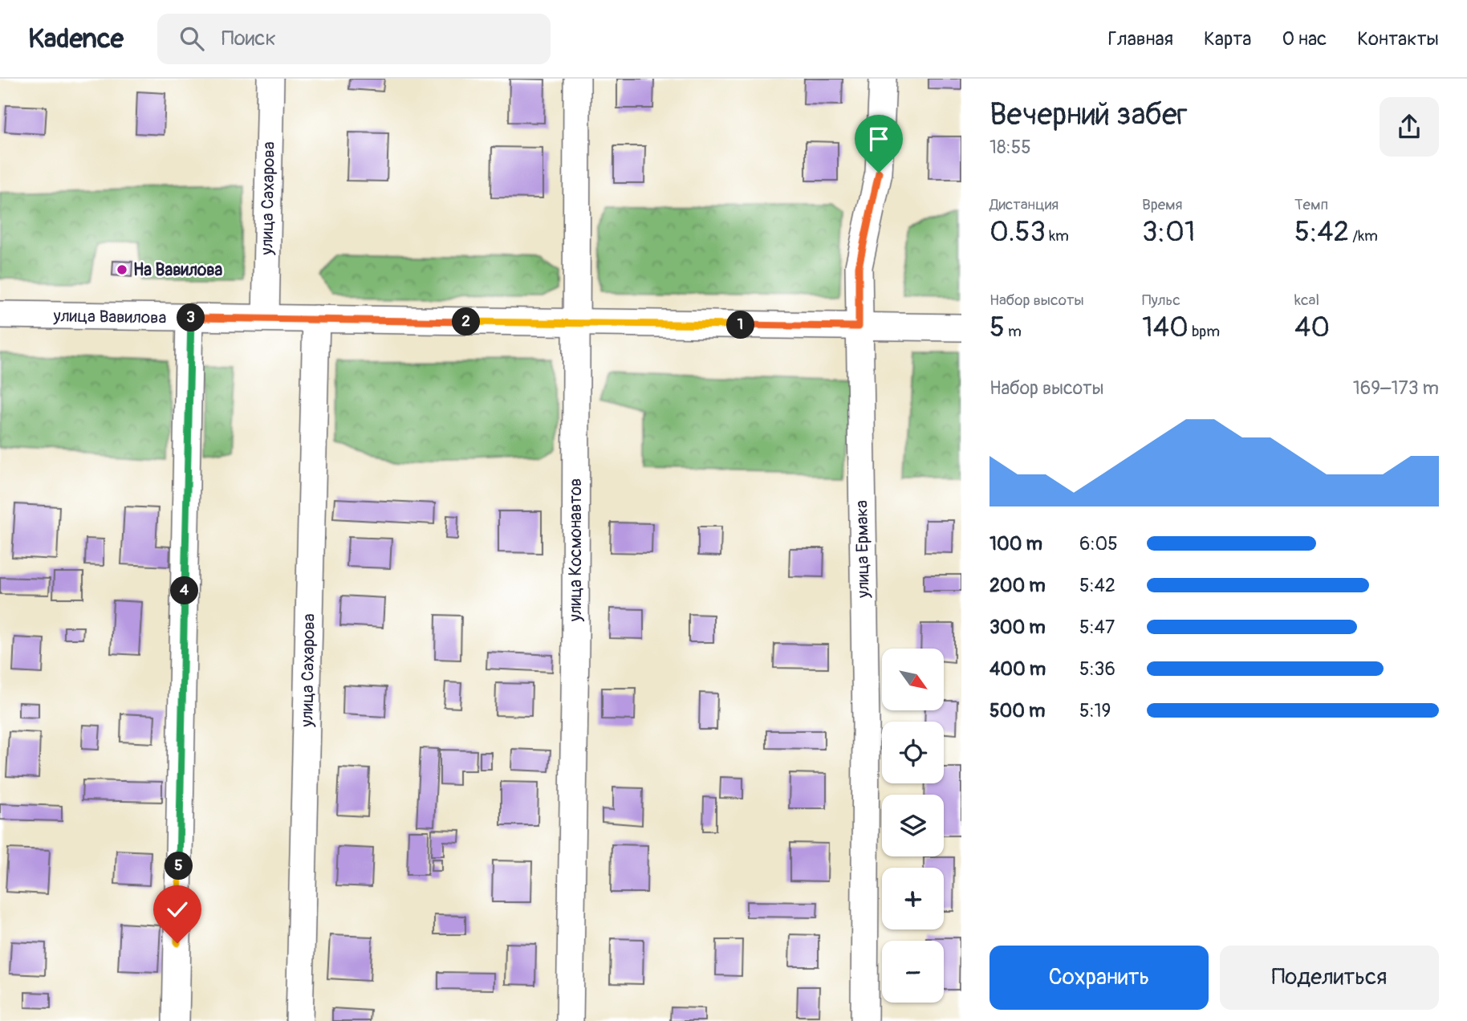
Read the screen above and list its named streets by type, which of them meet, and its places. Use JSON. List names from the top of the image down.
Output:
{
  "streets": {
    "street": [
      "улица Сахарова",
      "улица Вавилова",
      "улица Ермака",
      "улица Космонавтов"
    ]
  },
  "crossings": [
    ["улица Сахарова", "улица Вавилова"],
    ["улица Вавилова", "улица Ермака"],
    ["улица Вавилова", "улица Космонавтов"]
  ],
  "places": ["На Вавилова"],
  "north": "bottom right",
  "page": {
    "header": "Kadence",
    "search": "Поиск",
    "nav": [
      "Главная",
      "Карта",
      "О нас",
      "Контакты"
    ],
    "heading": ["Вечерний забег", "18:55"],
    "stats": [
      ["Дистанция", "0.53 km"],
      ["Время", "3:01"],
      ["Темп", "5:42 /km"],
      ["Набор высоты", "5 m"],
      ["Пульс", "140 bpm"],
      ["kcal", "40"]
    ],
    "pins": [
      "3",
      "2",
      "1",
      "4",
      "5"
    ],
    "chart": ["Набор высоты", "169–173 m"],
    "list": [
      {
        "name": "100 m",
        "note": "6:05"
      },
      {
        "name": "200 m",
        "note": "5:42"
      },
      {
        "name": "300 m",
        "note": "5:47"
      },
      {
        "name": "400 m",
        "note": "5:36"
      },
      {
        "name": "500 m",
        "note": "5:19"
      }
    ],
    "map_buttons": ["+", "−"],
    "buttons": ["Сохранить", "Поделиться"]
  }
}
